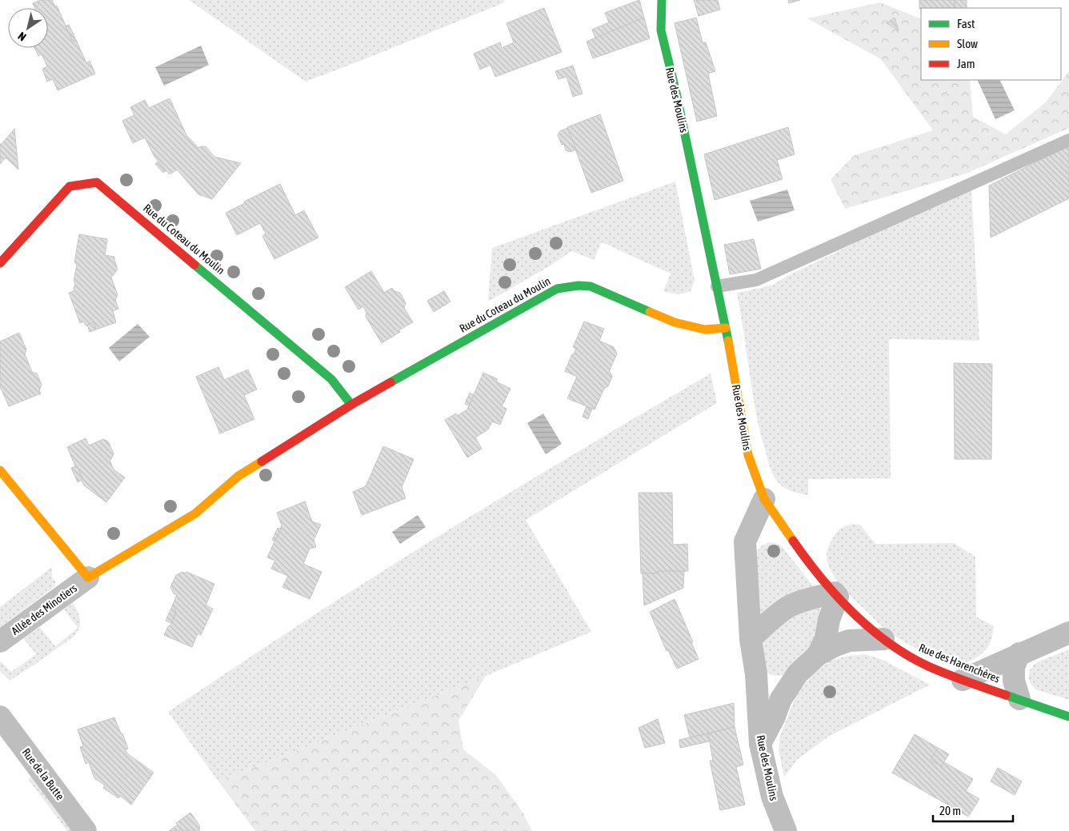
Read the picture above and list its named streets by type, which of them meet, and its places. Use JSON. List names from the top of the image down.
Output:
{
  "streets": {
    "street": [
      "Rue des Moulins",
      "Rue du Coteau du Moulin",
      "Allée des Minotiers",
      "Rue des Harenchères",
      "Rue de la Butte"
    ]
  },
  "crossings": [
    ["Rue des Moulins", "Rue du Coteau du Moulin"],
    ["Rue des Moulins", "Rue des Harenchères"],
    ["Rue du Coteau du Moulin", "Allée des Minotiers"]
  ],
  "legend": ["Fast", "Slow", "Jam"],
  "scale_bar": "20 m",
  "north": "bottom left"
}
